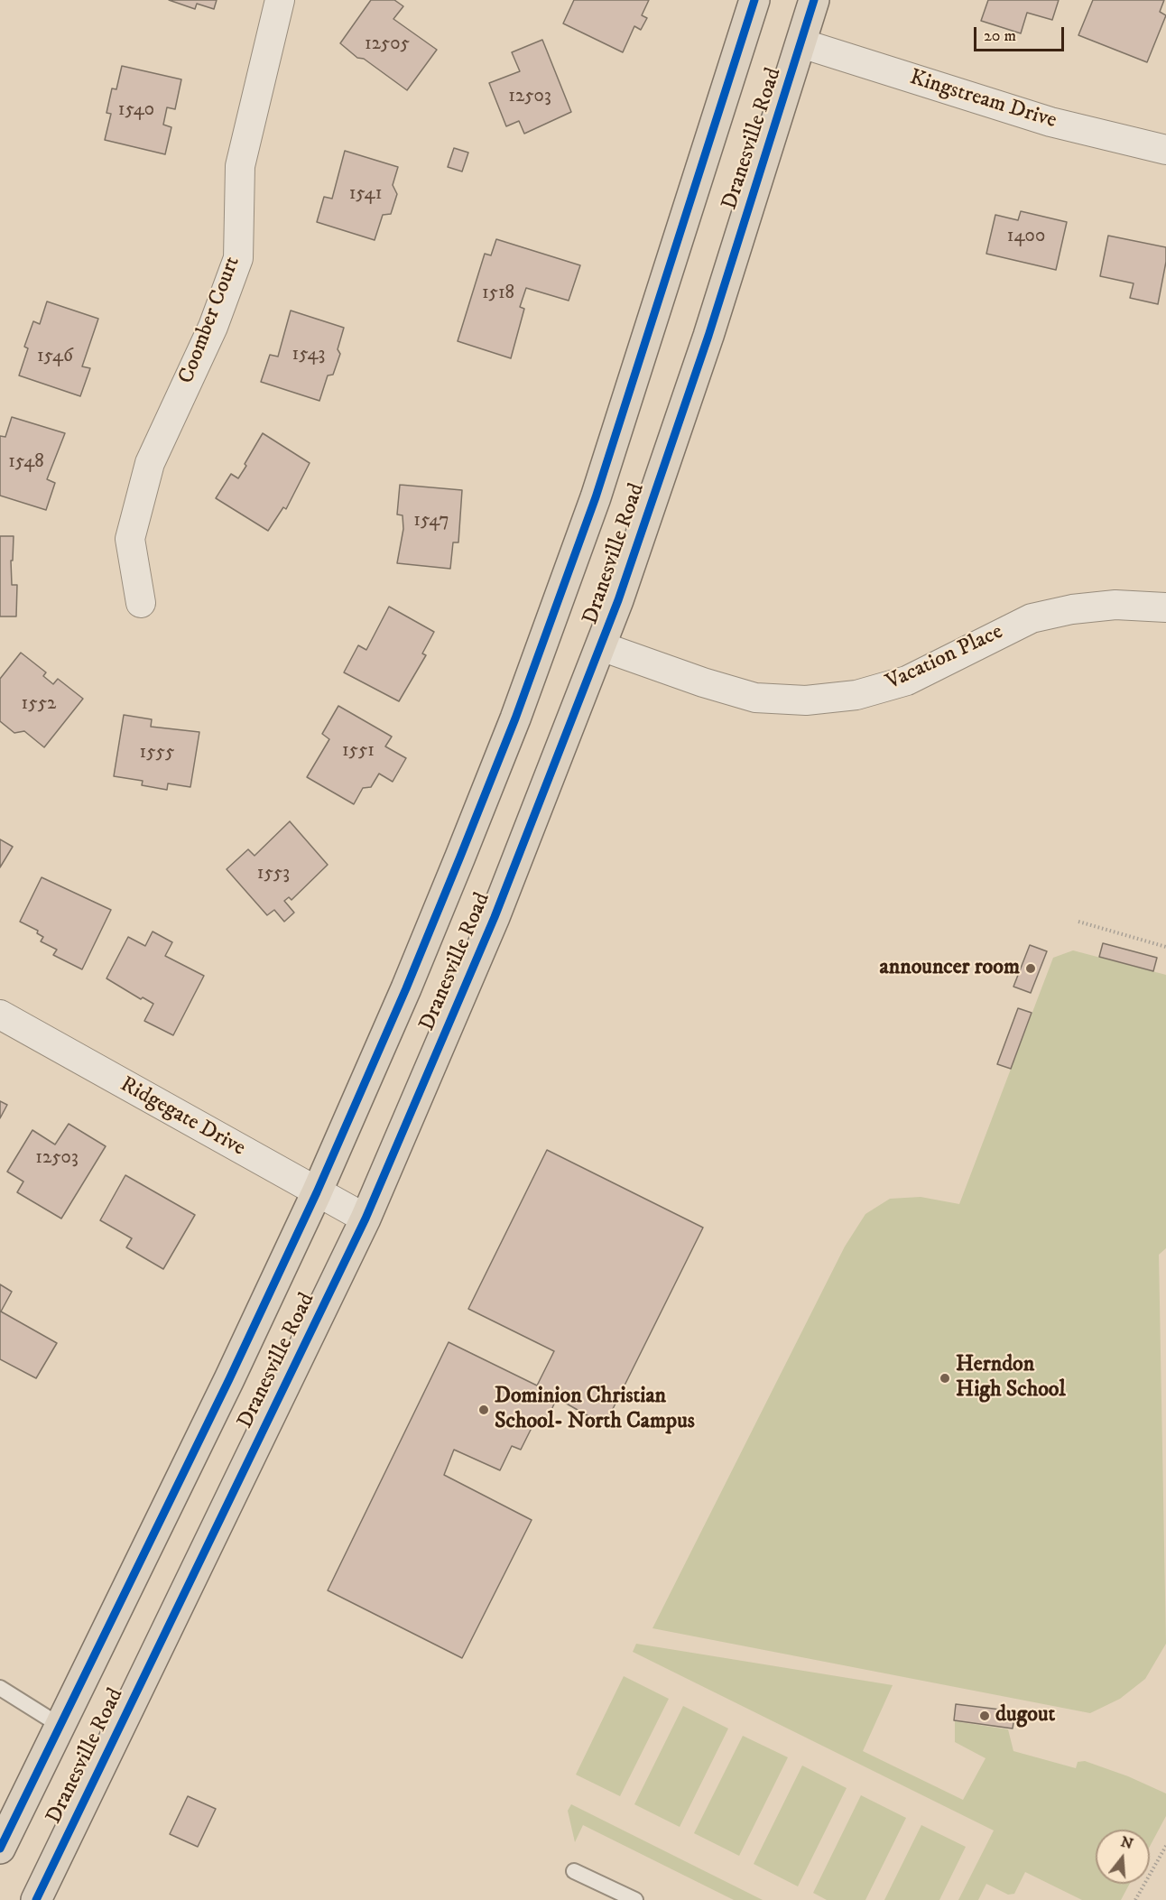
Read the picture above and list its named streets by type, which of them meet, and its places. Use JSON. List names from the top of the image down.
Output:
{
  "streets": {
    "main road": ["Dranesville Road"],
    "street": [
      "Kingstream Drive",
      "Coomber Court",
      "Vacation Place",
      "Ridgegate Drive"
    ]
  },
  "crossings": [
    ["Kingstream Drive", "Dranesville Road"],
    ["Dranesville Road", "Vacation Place"],
    ["Dranesville Road", "Ridgegate Drive"]
  ],
  "places": [
    "announcer room",
    "Herndon High School",
    "Dominion Christian School- North Campus",
    "dugout"
  ],
  "house_numbers": [
    "12505",
    "12503",
    "1540",
    "1541",
    "1400",
    "1518",
    "1543",
    "1546",
    "1548",
    "1547",
    "1552",
    "1551",
    "1555",
    "1553",
    "12503"
  ],
  "scale_bar": "20 m",
  "north": "top"
}
